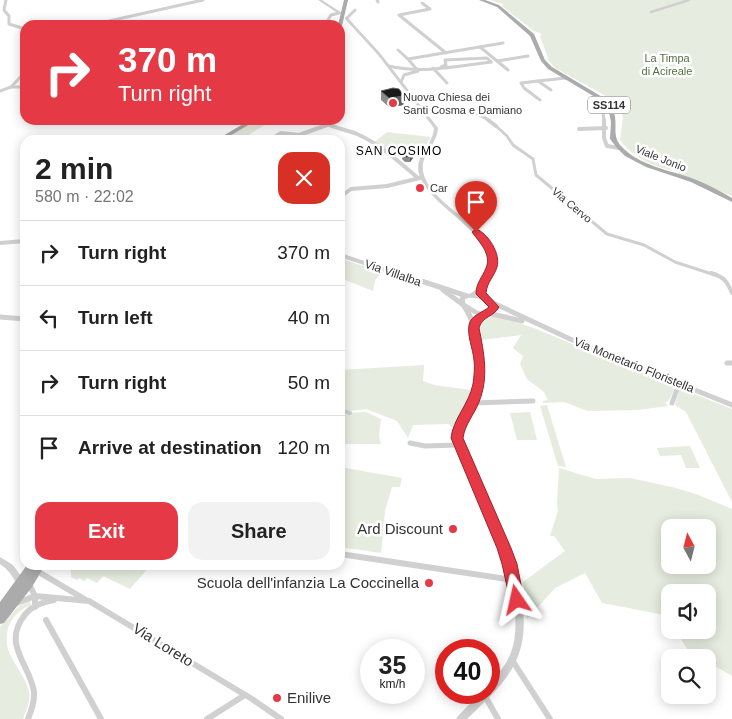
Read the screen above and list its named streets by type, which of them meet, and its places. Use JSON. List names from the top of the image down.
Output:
{
  "streets": {
    "main road": ["SS114", "Viale Jonio"],
    "street": [
      "Via Cervo",
      "Via Villalba",
      "Via Monetario Floristella",
      "Via Loreto"
    ]
  },
  "districts": ["SAN COSIMO"],
  "parks": ["La Timpa di Acireale"],
  "places": [
    "Nuova Chiesa dei Santi Cosma e Damiano",
    "Car",
    "Ard Discount",
    "Scuola dell'infanzia La Coccinella",
    "Enilive"
  ],
  "north": "top",
  "page": {
    "turn": ["370 m", "Turn right"],
    "heading": ["2 min", "580 m · 22:02"],
    "list": [
      {
        "name": "Turn right",
        "value": "370 m"
      },
      {
        "name": "Turn left",
        "value": "40 m"
      },
      {
        "name": "Turn right",
        "value": "50 m"
      },
      {
        "name": "Arrive at destination",
        "value": "120 m"
      }
    ],
    "buttons": ["Exit", "Share"],
    "speed": "35 km/h",
    "limit": "40"
  }
}
